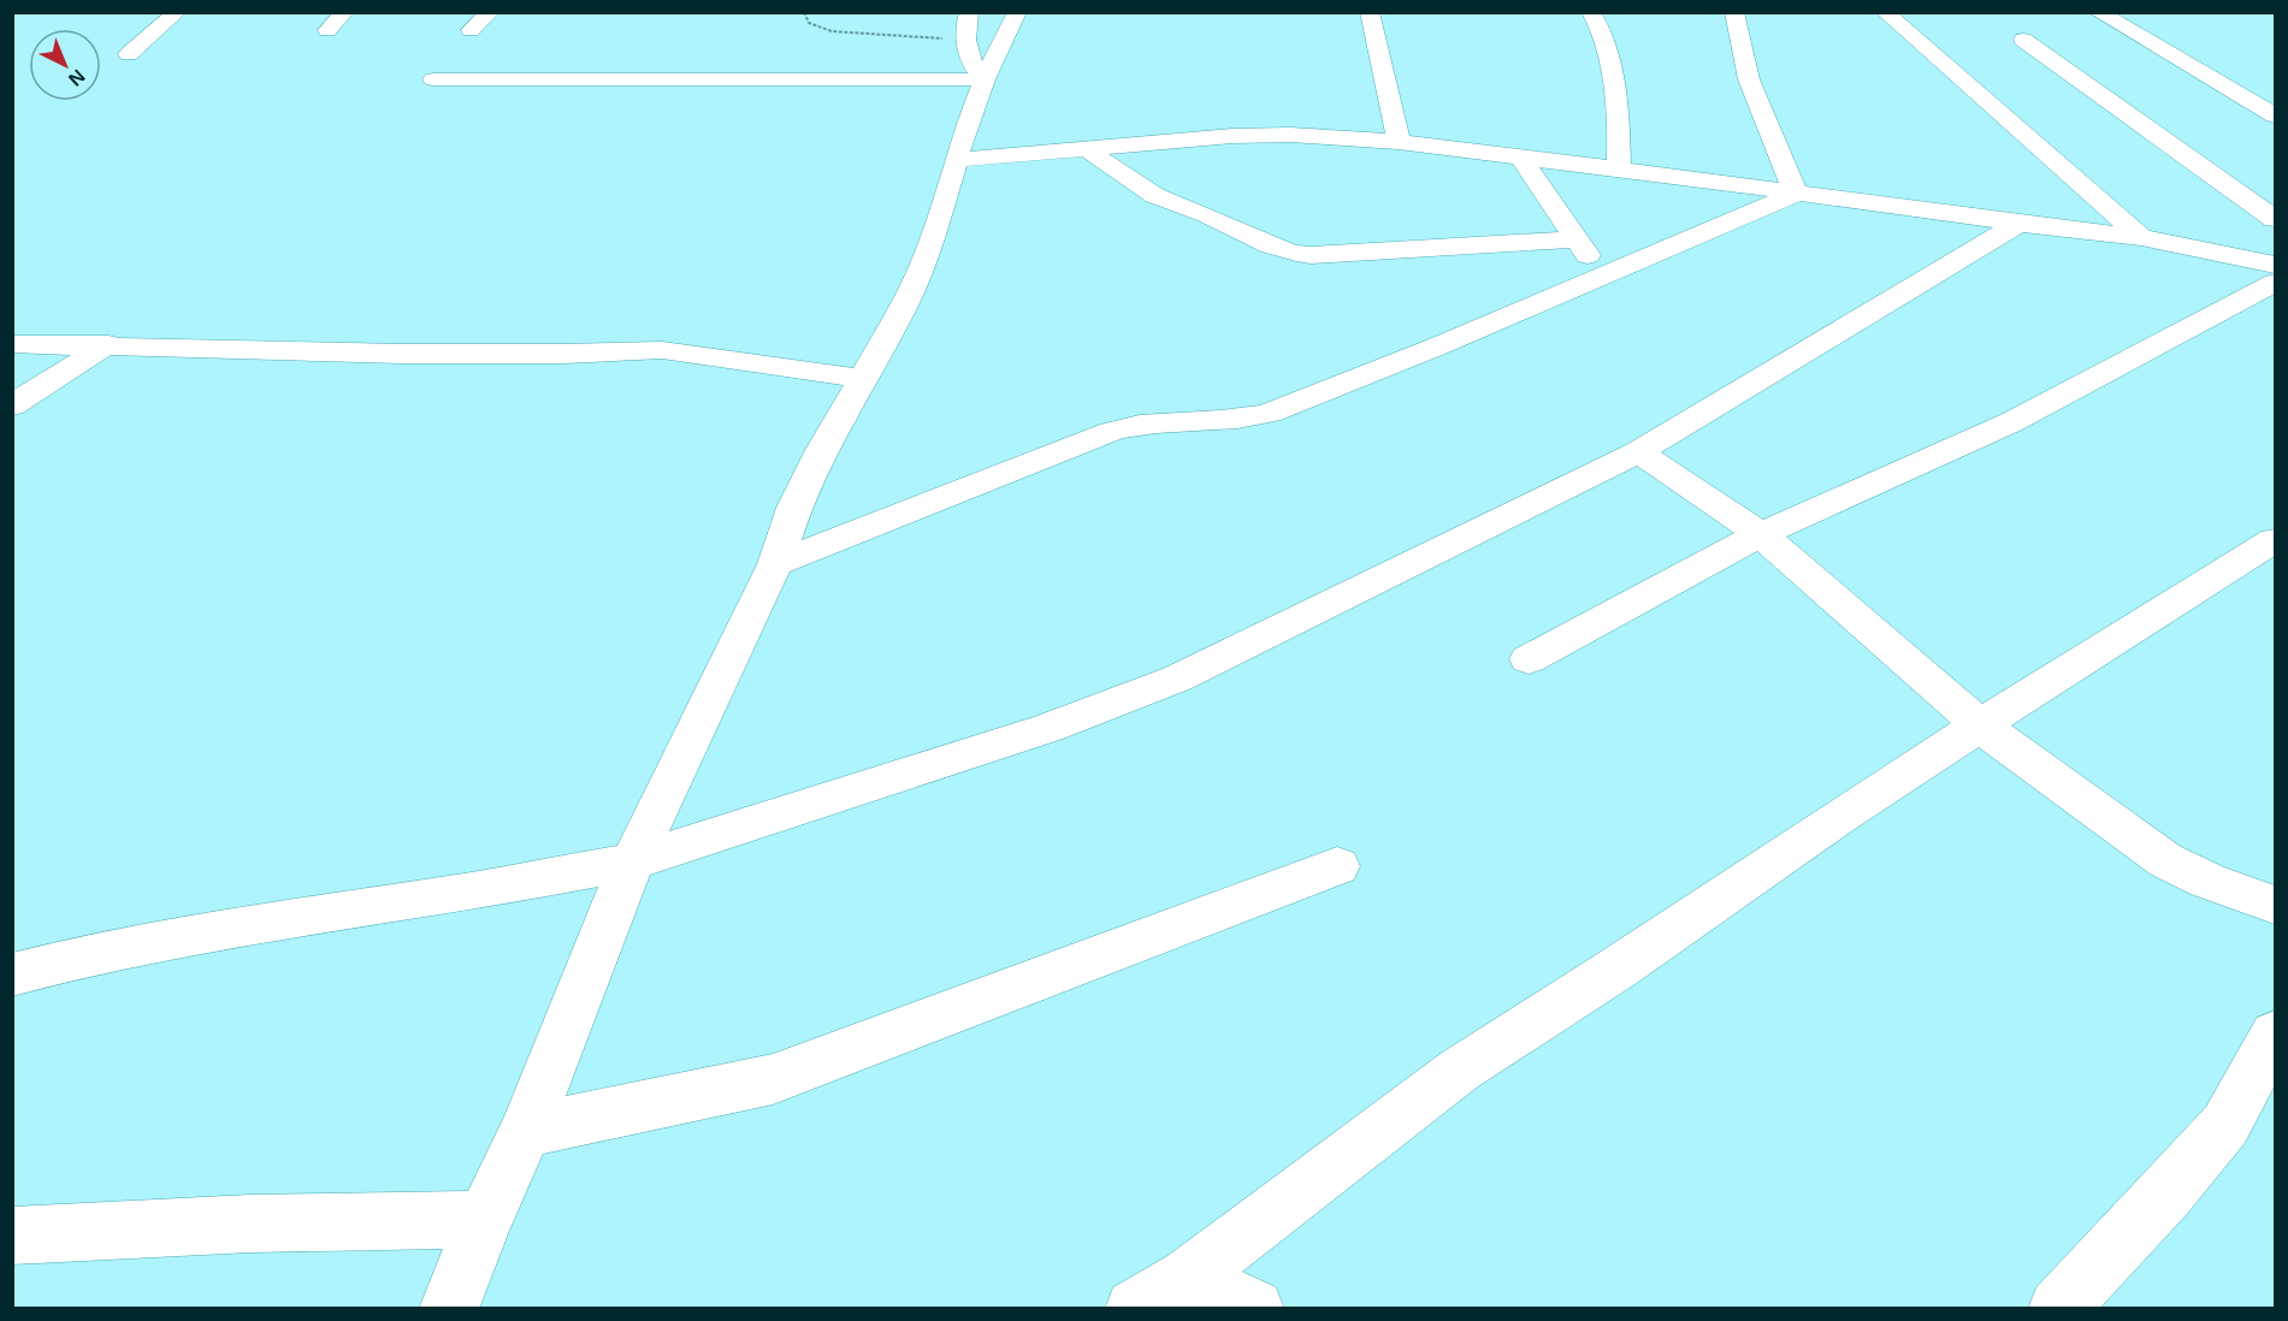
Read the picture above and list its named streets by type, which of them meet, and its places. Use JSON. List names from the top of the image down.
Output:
{
  "north": "bottom right"
}
